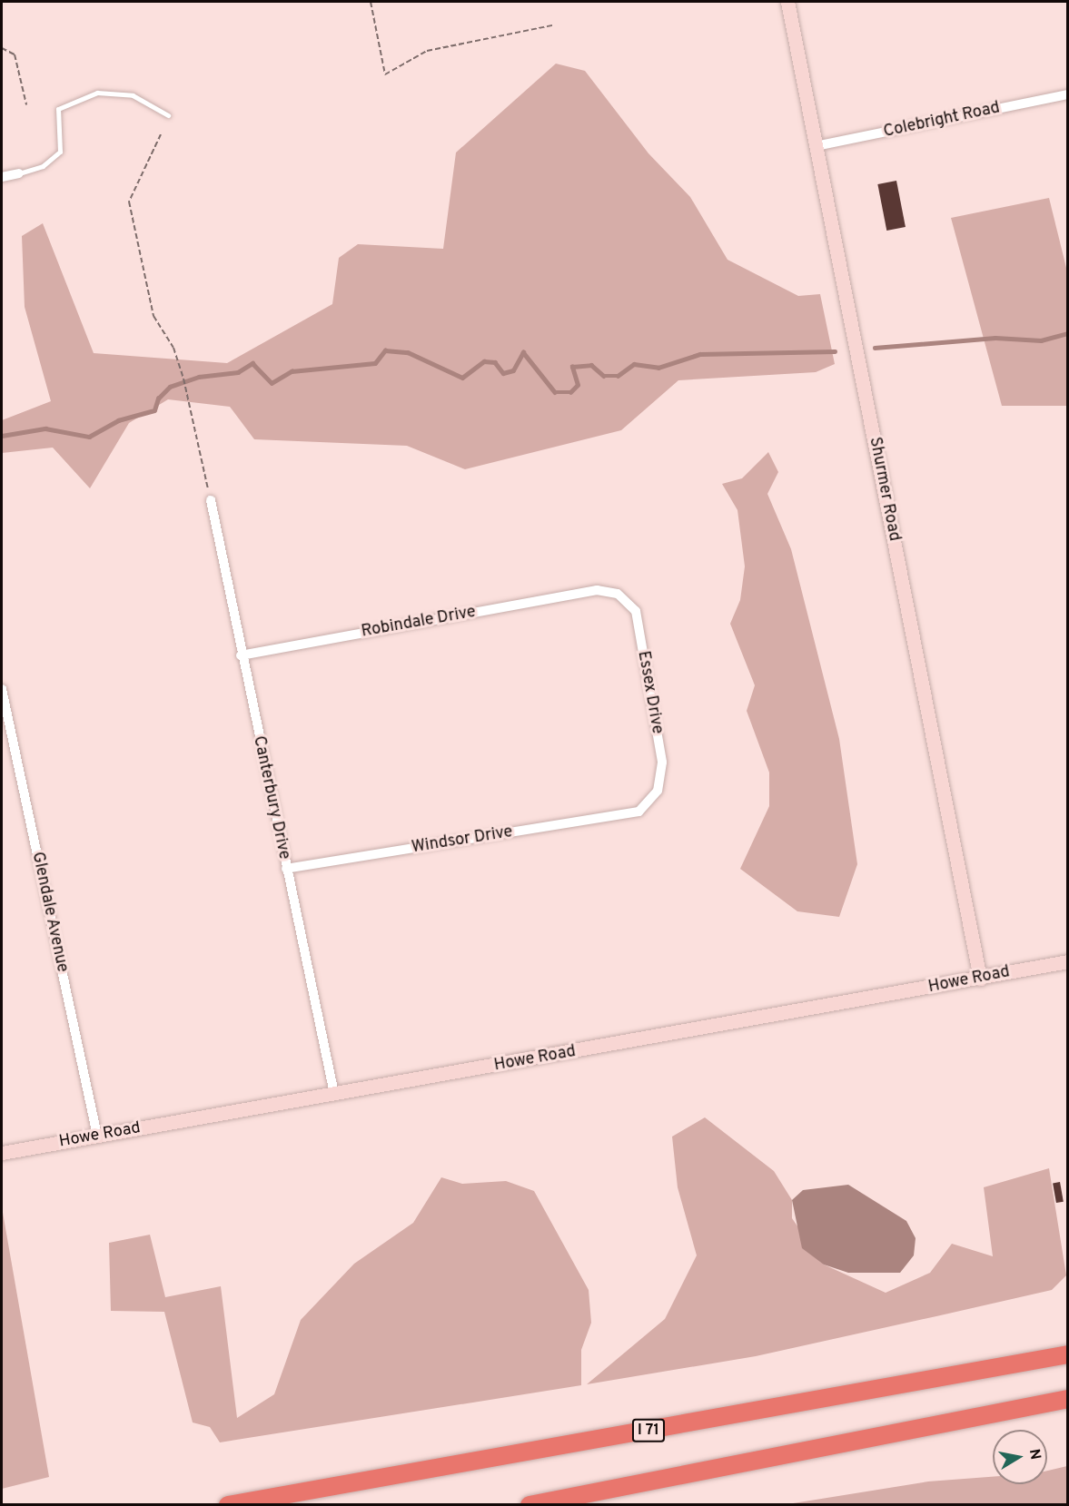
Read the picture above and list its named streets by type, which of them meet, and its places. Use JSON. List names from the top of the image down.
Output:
{
  "streets": {
    "highway": ["I 71"],
    "street": [
      "Colebright Road",
      "Shurmer Road",
      "Robindale Drive",
      "Essex Drive",
      "Canterbury Drive",
      "Windsor Drive",
      "Glendale Avenue",
      "Howe Road"
    ]
  },
  "crossings": [
    ["Colebright Road", "Shurmer Road"],
    ["Shurmer Road", "Howe Road"],
    ["Robindale Drive", "Essex Drive"],
    ["Robindale Drive", "Canterbury Drive"],
    ["Essex Drive", "Windsor Drive"],
    ["Canterbury Drive", "Windsor Drive"],
    ["Canterbury Drive", "Howe Road"],
    ["Glendale Avenue", "Howe Road"]
  ],
  "north": "right"
}
